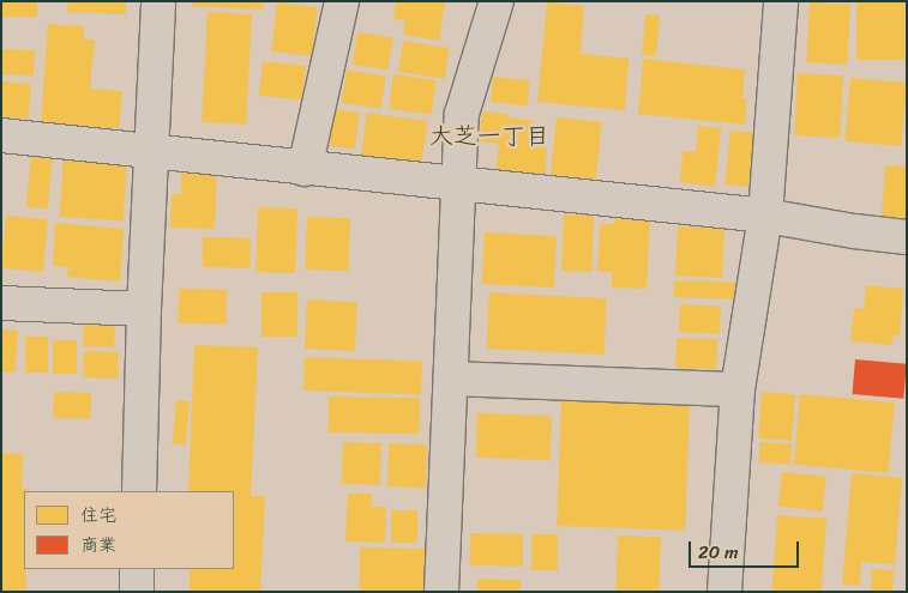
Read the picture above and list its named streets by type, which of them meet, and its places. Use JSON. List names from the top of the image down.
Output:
{
  "districts": ["大芝一丁目"],
  "legend": ["住宅", "商業"],
  "scale_bar": "20 m"
}
